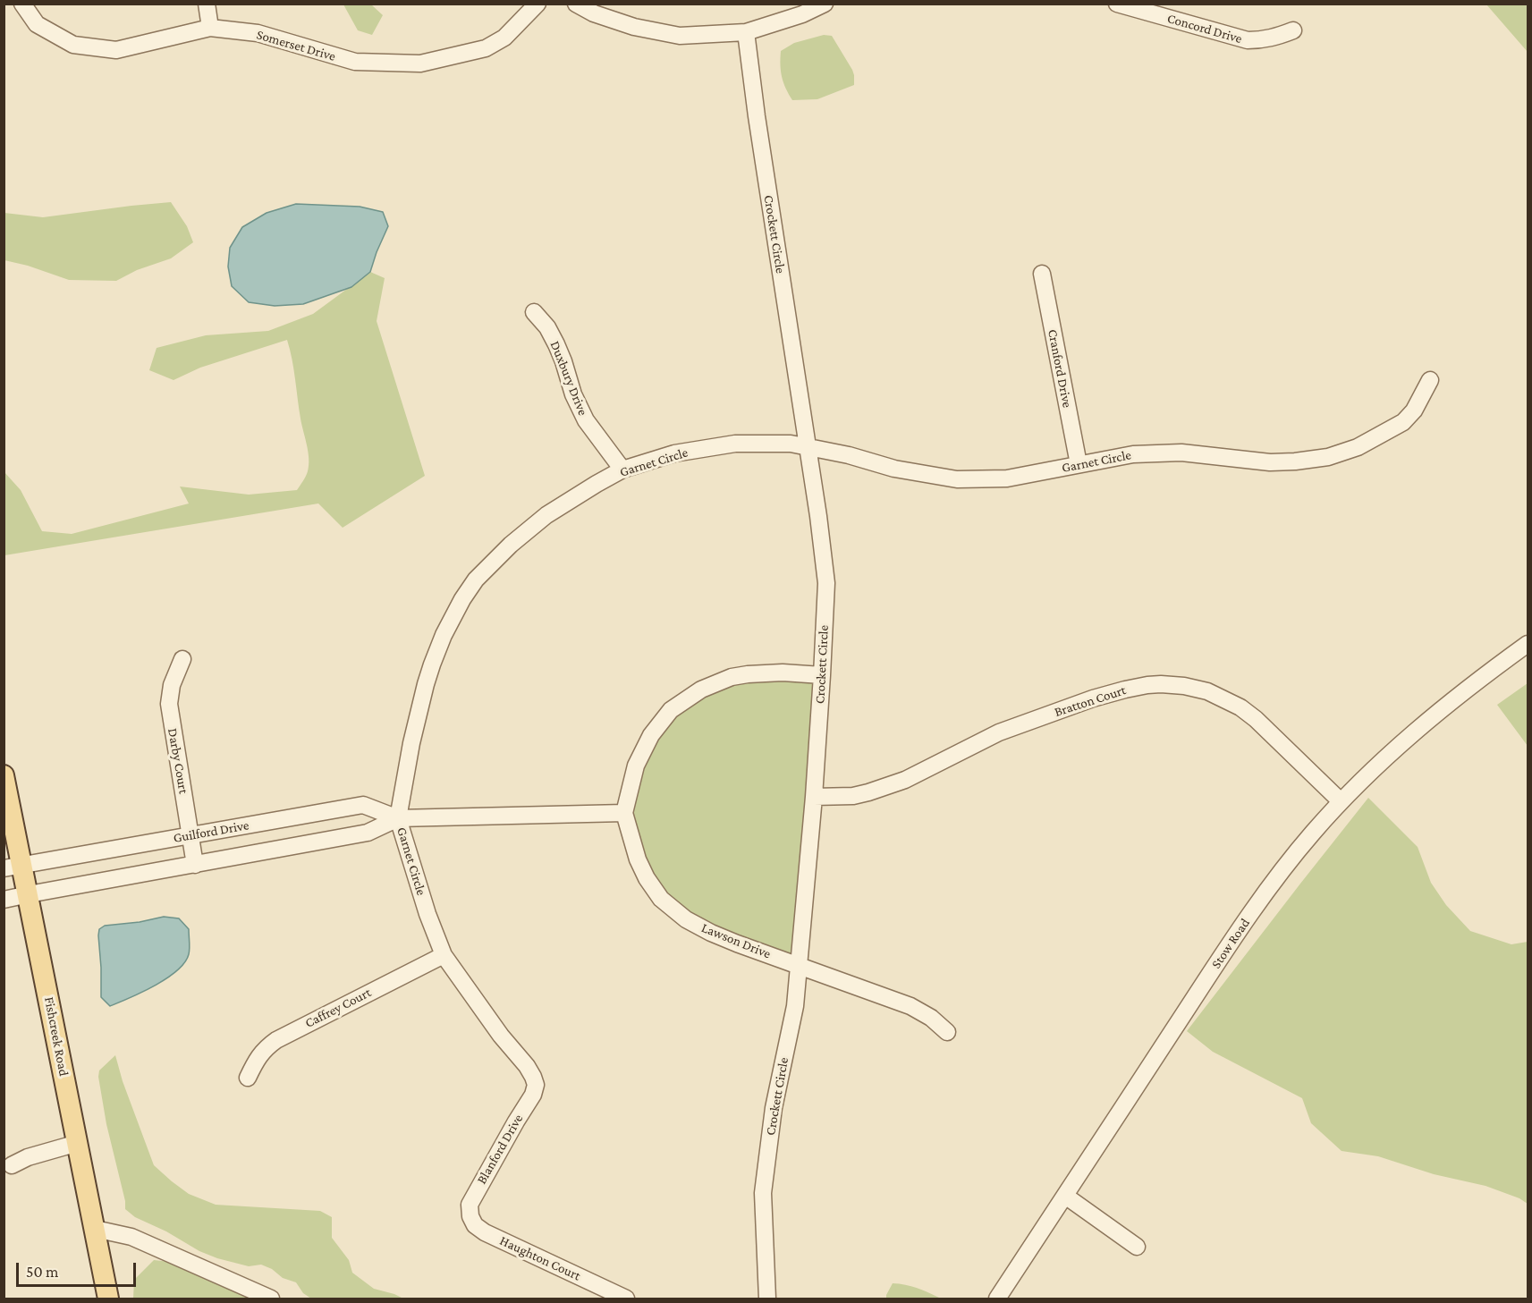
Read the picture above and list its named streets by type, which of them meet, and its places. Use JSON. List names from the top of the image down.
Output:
{
  "streets": {
    "main road": ["Fishcreek Road"],
    "street": [
      "Concord Drive",
      "Somerset Drive",
      "Crockett Circle",
      "Cranford Drive",
      "Duxbury Drive",
      "Garnet Circle",
      "Bratton Court",
      "Darby Court",
      "Guilford Drive",
      "Lawson Drive",
      "Stow Road",
      "Caffrey Court",
      "Blanford Drive",
      "Haughton Court"
    ]
  },
  "crossings": [
    ["Crockett Circle", "Garnet Circle"],
    ["Crockett Circle", "Bratton Court"],
    ["Crockett Circle", "Lawson Drive"],
    ["Cranford Drive", "Garnet Circle"],
    ["Duxbury Drive", "Garnet Circle"],
    ["Garnet Circle", "Guilford Drive"],
    ["Garnet Circle", "Caffrey Court"],
    ["Garnet Circle", "Blanford Drive"],
    ["Bratton Court", "Stow Road"],
    ["Darby Court", "Guilford Drive"],
    ["Guilford Drive", "Lawson Drive"],
    ["Guilford Drive", "Fishcreek Road"],
    ["Blanford Drive", "Haughton Court"]
  ],
  "scale_bar": "50 m"
}
